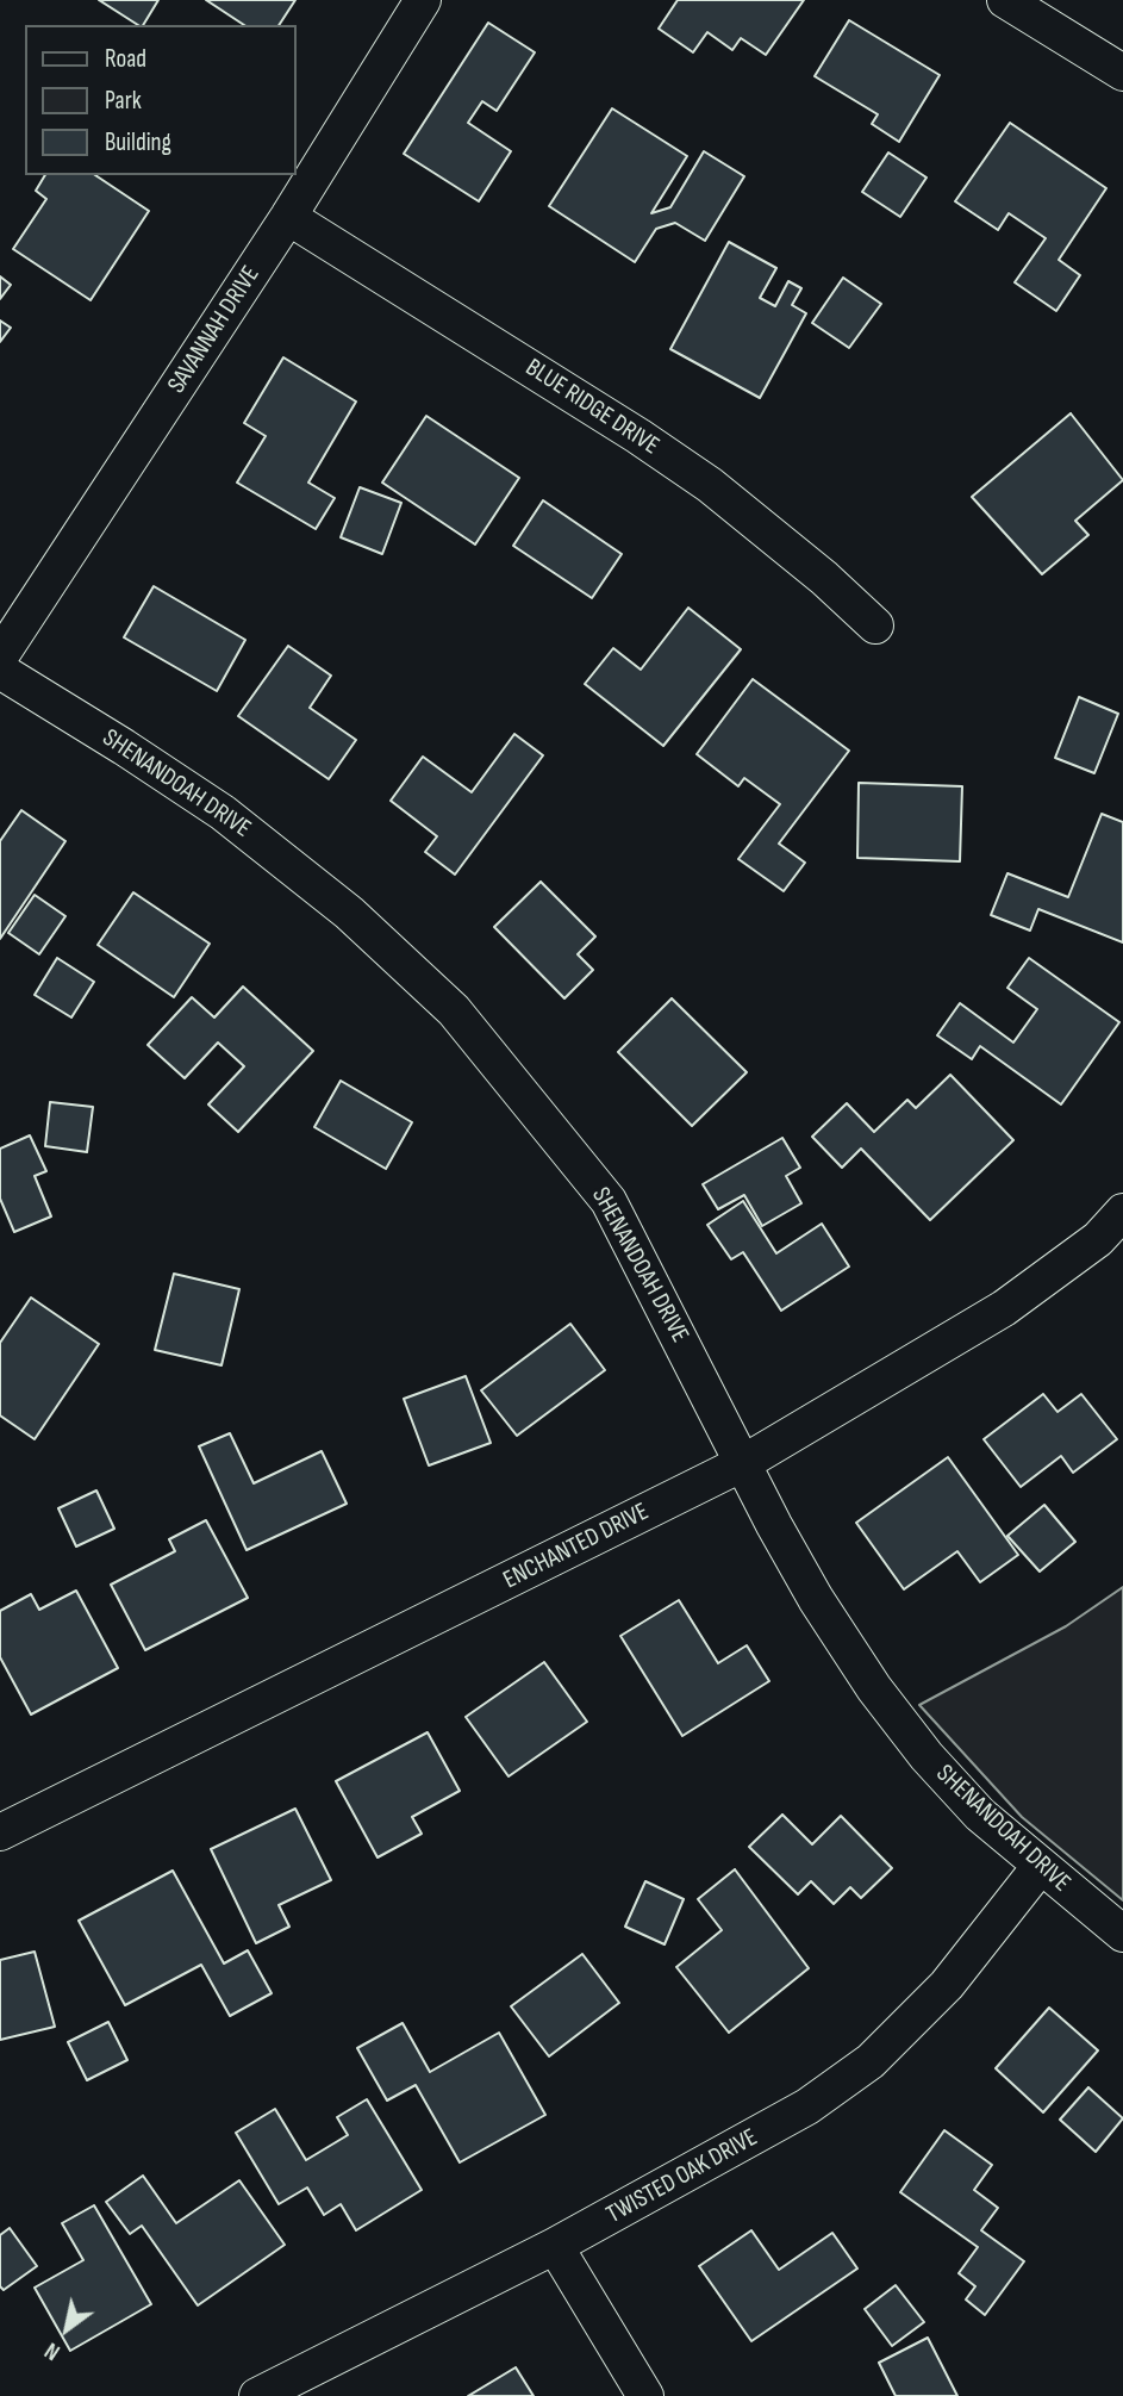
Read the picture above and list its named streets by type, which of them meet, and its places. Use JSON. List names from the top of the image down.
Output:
{
  "streets": {
    "street": [
      "SAVANNAH DRIVE",
      "BLUE RIDGE DRIVE",
      "SHENANDOAH DRIVE",
      "ENCHANTED DRIVE",
      "TWISTED OAK DRIVE"
    ]
  },
  "crossings": [
    ["SAVANNAH DRIVE", "BLUE RIDGE DRIVE"],
    ["SHENANDOAH DRIVE", "ENCHANTED DRIVE"],
    ["SHENANDOAH DRIVE", "TWISTED OAK DRIVE"]
  ],
  "legend": ["Road", "Park", "Building"],
  "north": "bottom left"
}
